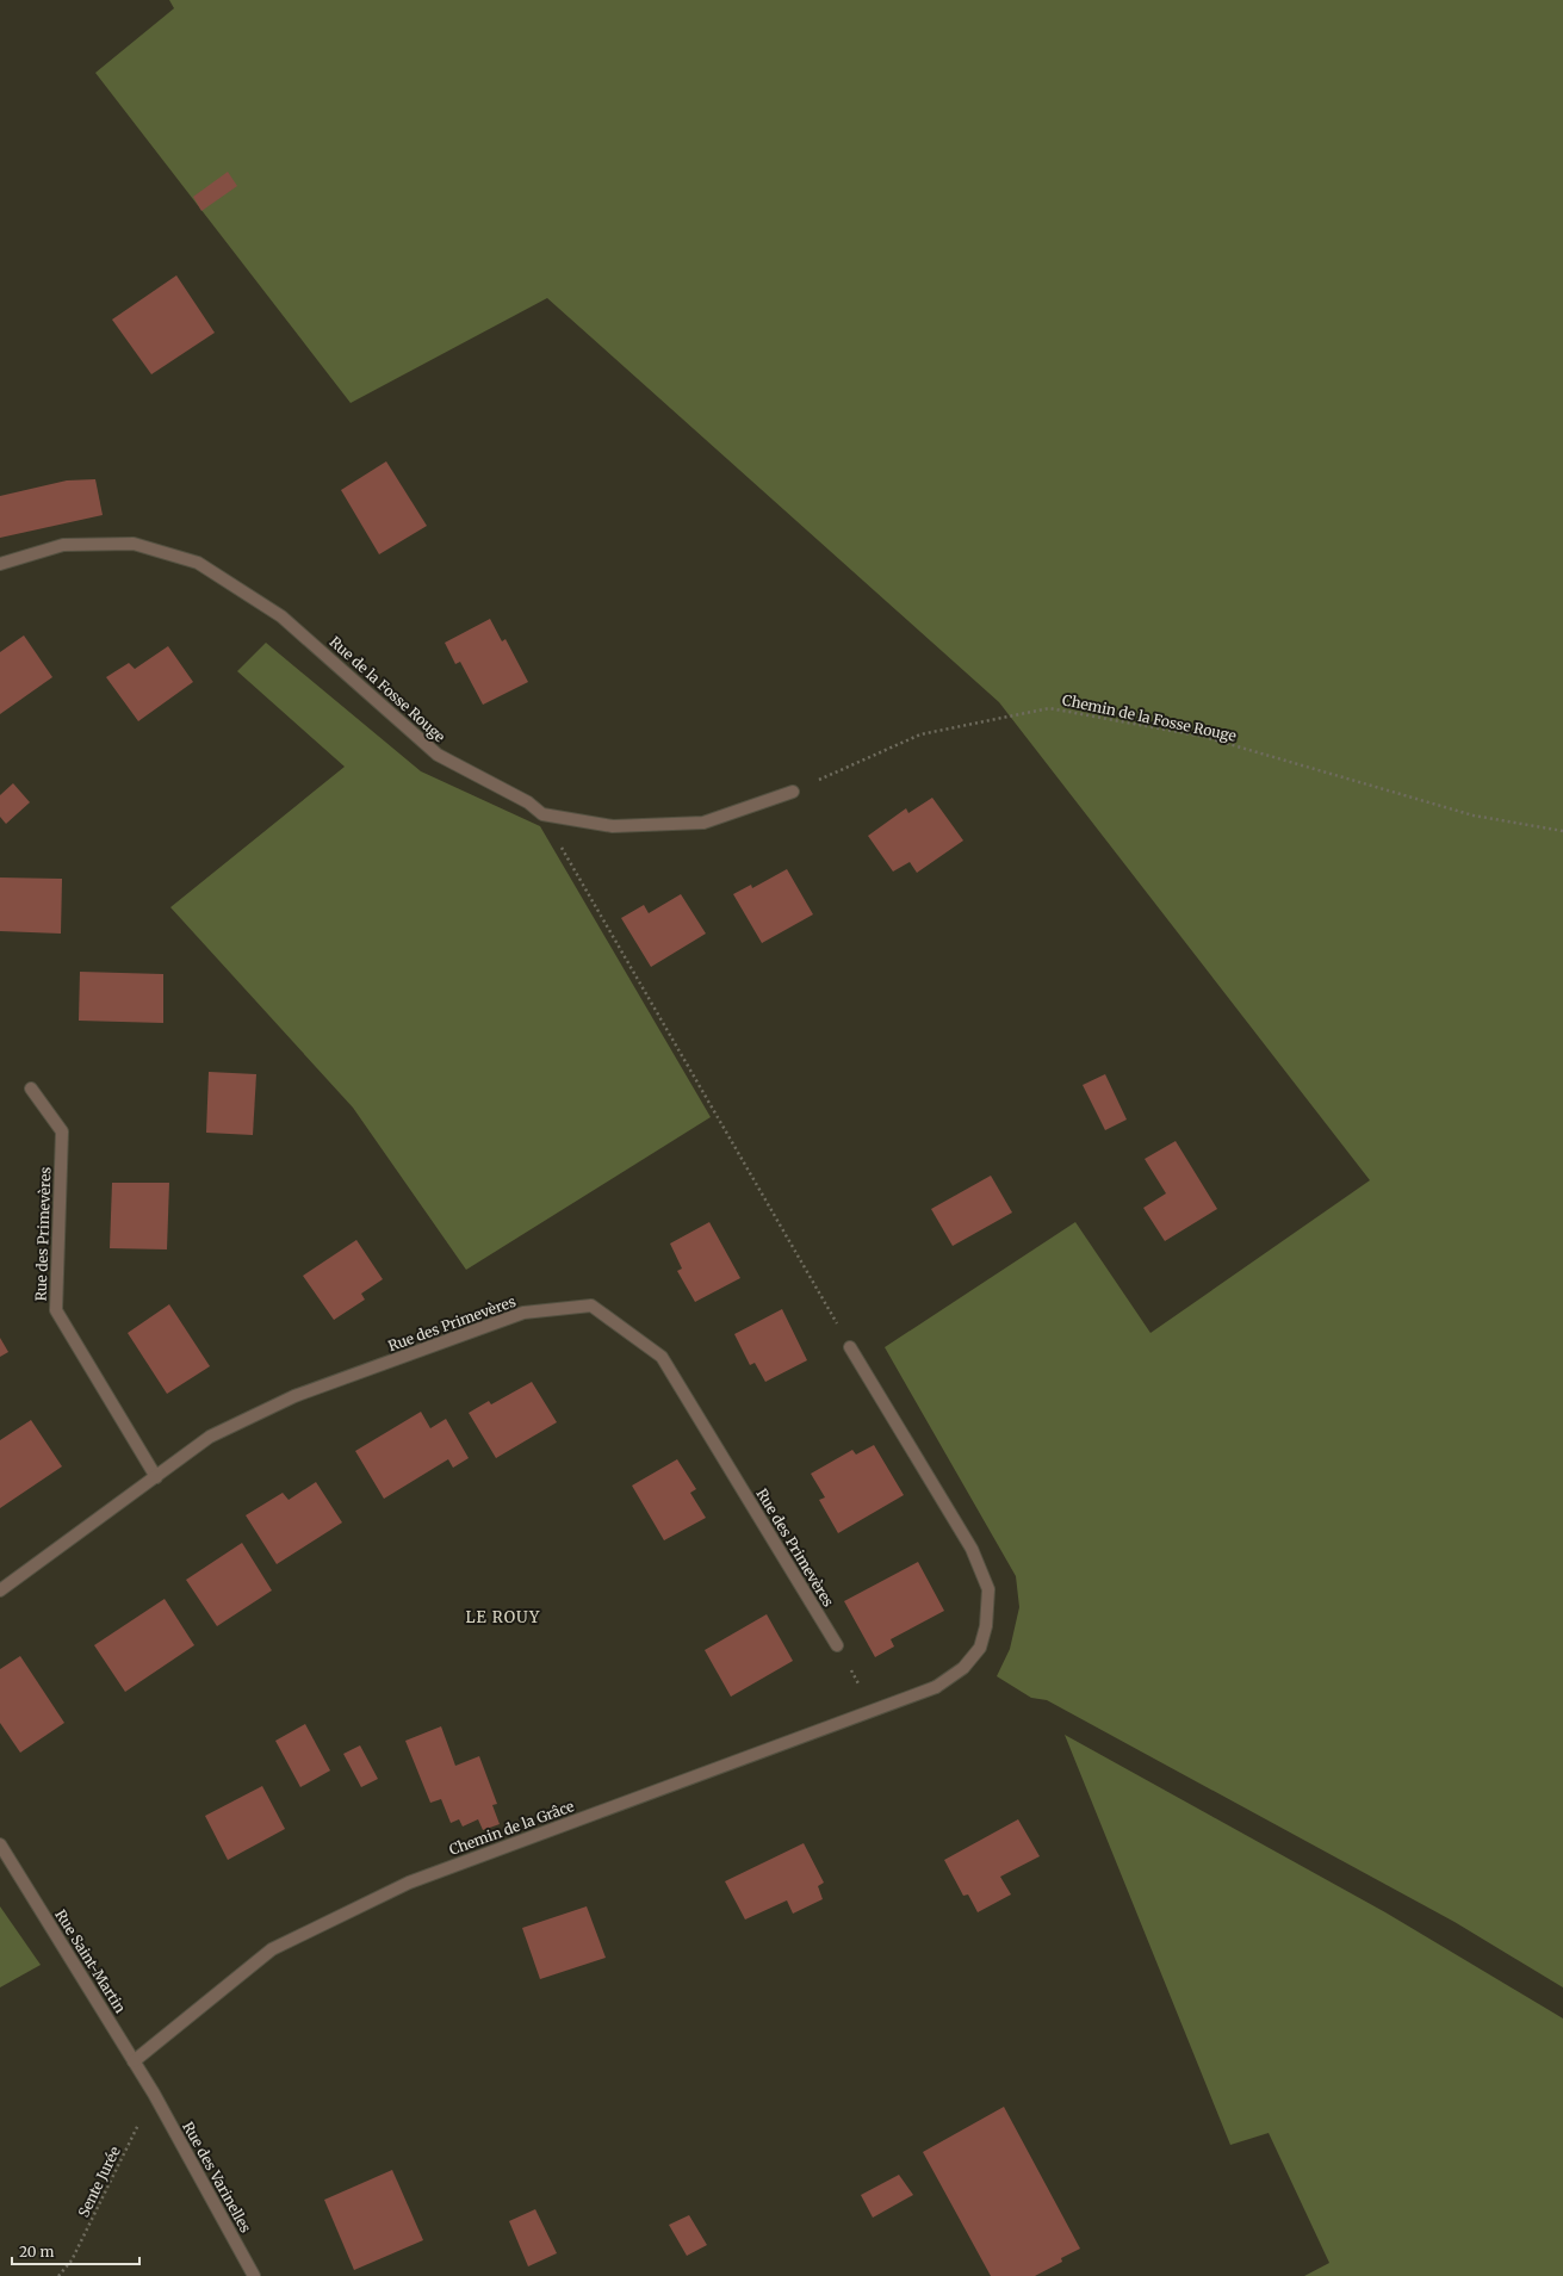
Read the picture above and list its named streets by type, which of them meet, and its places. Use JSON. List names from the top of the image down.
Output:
{
  "streets": {
    "street": [
      "Rue de la Fosse Rouge",
      "Rue des Primevères",
      "Chemin de la Grâce",
      "Rue Saint-Martin",
      "Rue des Varinelles"
    ],
    "path": ["Chemin de la Fosse Rouge", "Sente Jurée"]
  },
  "crossings": [
    ["Rue de la Fosse Rouge", "Chemin de la Fosse Rouge"],
    ["Chemin de la Grâce", "Rue Saint-Martin"],
    ["Rue Saint-Martin", "Rue des Varinelles"],
    ["Rue Saint-Martin", "Sente Jurée"],
    ["Rue des Varinelles", "Sente Jurée"]
  ],
  "districts": ["LE ROUY"],
  "scale_bar": "20 m"
}
